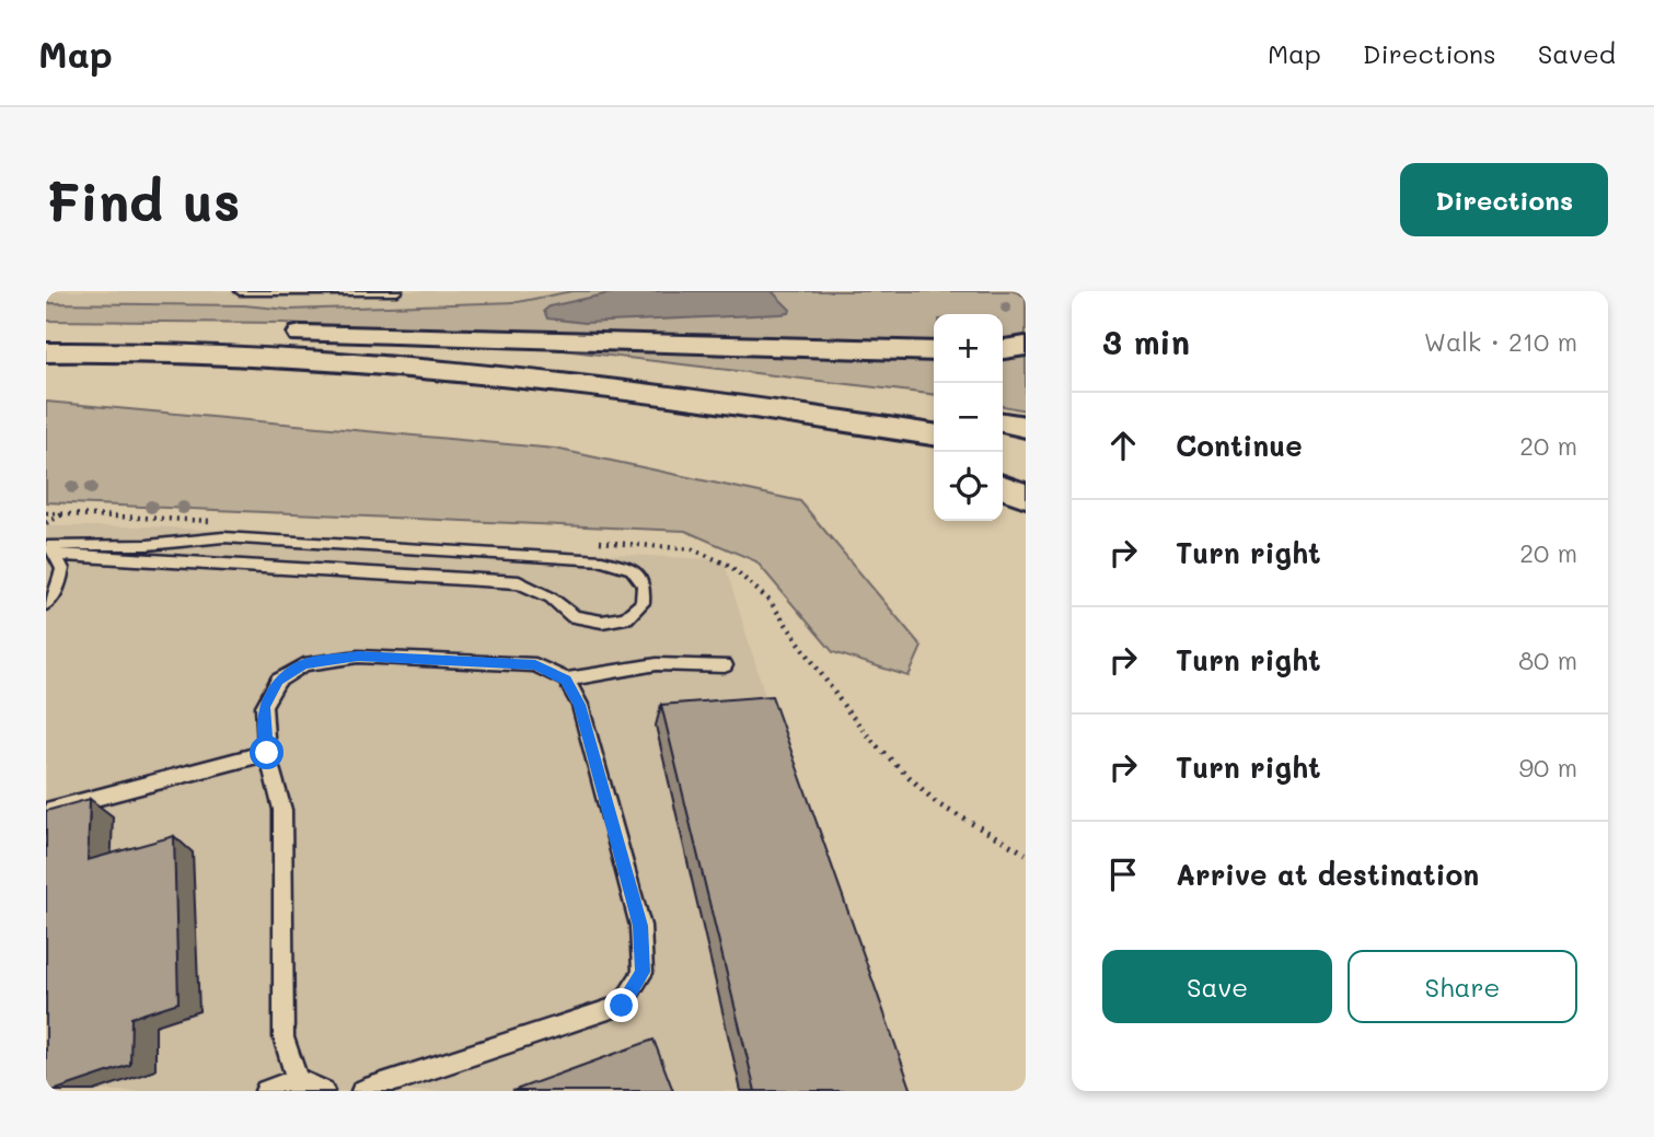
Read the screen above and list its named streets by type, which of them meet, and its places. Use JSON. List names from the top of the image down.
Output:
{
  "page": {
    "header": "Map",
    "nav": ["Map", "Directions", "Saved"],
    "buttons": [
      "Directions",
      ["Save", "Share"]
    ],
    "title": "Find us",
    "heading": ["3 min", "Walk · 210 m"],
    "map_buttons": ["+", "−"],
    "list": [
      ["Continue", "20 m"],
      ["Turn right", "20 m"],
      ["Turn right", "80 m"],
      ["Turn right", "90 m"],
      "Arrive at destination"
    ]
  }
}
